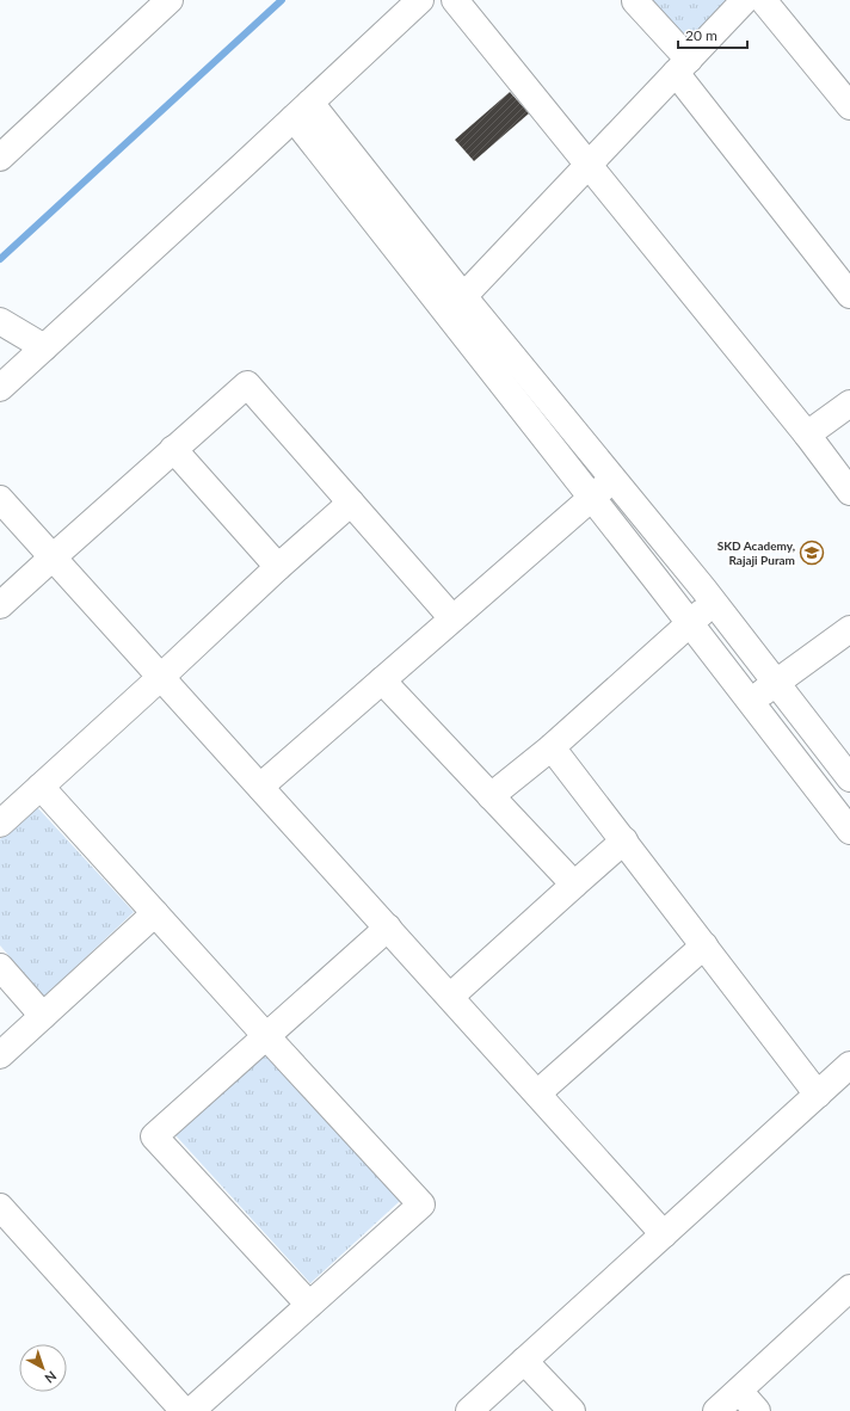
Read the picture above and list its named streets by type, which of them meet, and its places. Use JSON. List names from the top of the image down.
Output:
{
  "places": {
    "school or university": ["SKD Academy, Rajaji Puram"]
  },
  "scale_bar": "20 m",
  "north": "bottom right"
}
